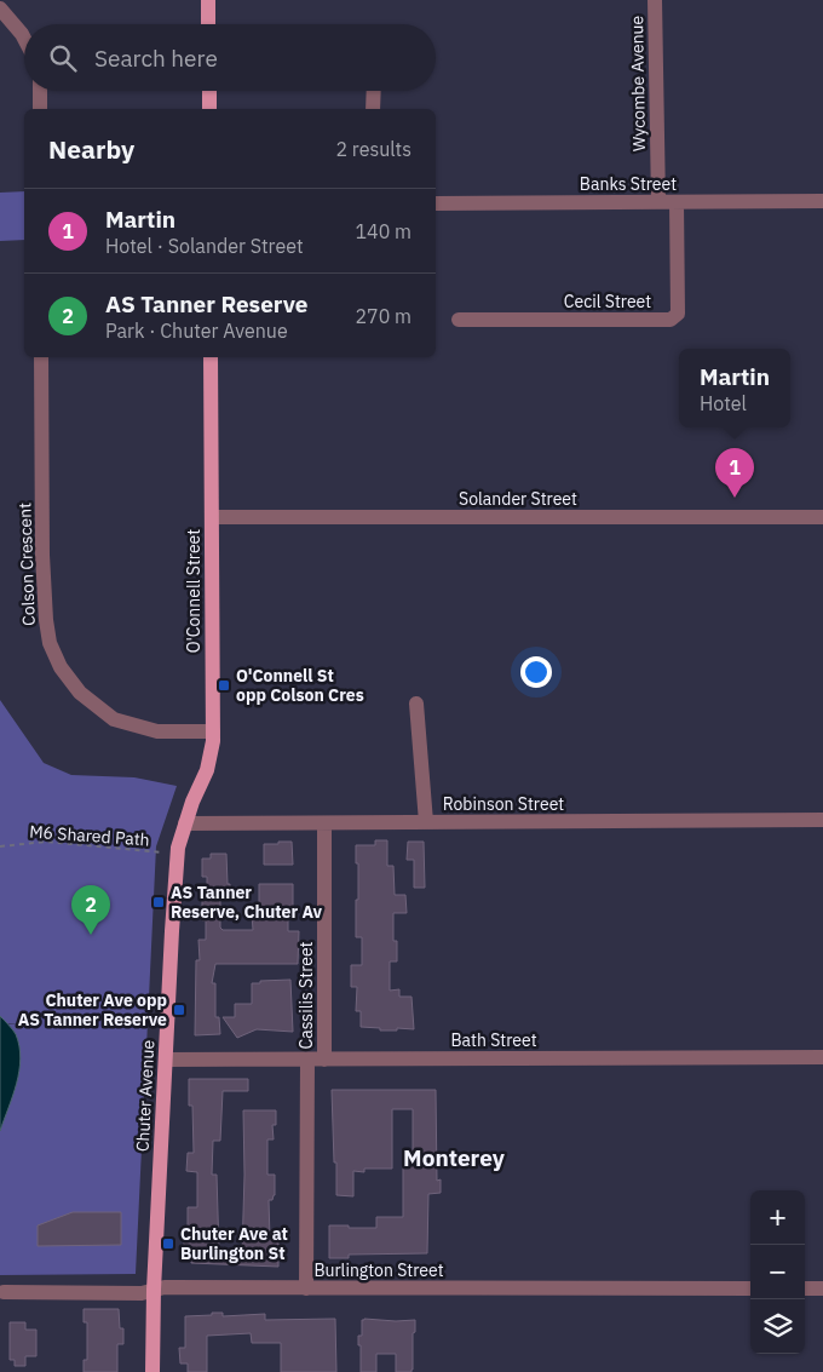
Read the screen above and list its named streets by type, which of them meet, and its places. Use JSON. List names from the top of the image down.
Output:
{
  "streets": {
    "main road": ["O'Connell Street", "Chuter Avenue"],
    "street": [
      "Wycombe Avenue",
      "Banks Street",
      "Cecil Street",
      "Solander Street",
      "Colson Crescent",
      "Robinson Street",
      "Cassilis Street",
      "Bath Street",
      "Burlington Street"
    ],
    "path": ["M6 Shared Path"]
  },
  "crossings": [
    ["Wycombe Avenue", "Banks Street"],
    ["Banks Street", "Cecil Street"],
    ["Solander Street", "O'Connell Street"],
    ["Colson Crescent", "O'Connell Street"],
    ["O'Connell Street", "Robinson Street"],
    ["O'Connell Street", "Chuter Avenue"],
    ["Robinson Street", "Cassilis Street"],
    ["Robinson Street", "Chuter Avenue"],
    ["M6 Shared Path", "Chuter Avenue"],
    ["Cassilis Street", "Bath Street"],
    ["Cassilis Street", "Burlington Street"],
    ["Bath Street", "Chuter Avenue"],
    ["Chuter Avenue", "Burlington Street"]
  ],
  "districts": ["Monterey"],
  "places": {
    "transit": [
      "O'Connell St opp Colson Cres",
      "AS Tanner Reserve, Chuter Av",
      "Chuter Ave opp AS Tanner Reserve",
      "Chuter Ave at Burlington St"
    ]
  },
  "page": {
    "search": "Search here",
    "heading": ["Nearby", "2 results"],
    "list": [
      {
        "mark": "1",
        "name": "Martin",
        "note": "Hotel · Solander Street",
        "value": "140 m"
      },
      {
        "mark": "2",
        "name": "AS Tanner Reserve",
        "note": "Park · Chuter Avenue",
        "value": "270 m"
      }
    ],
    "popup": ["Martin", "Hotel"],
    "pins": ["1", "2"],
    "map_buttons": ["+", "−"]
  }
}
